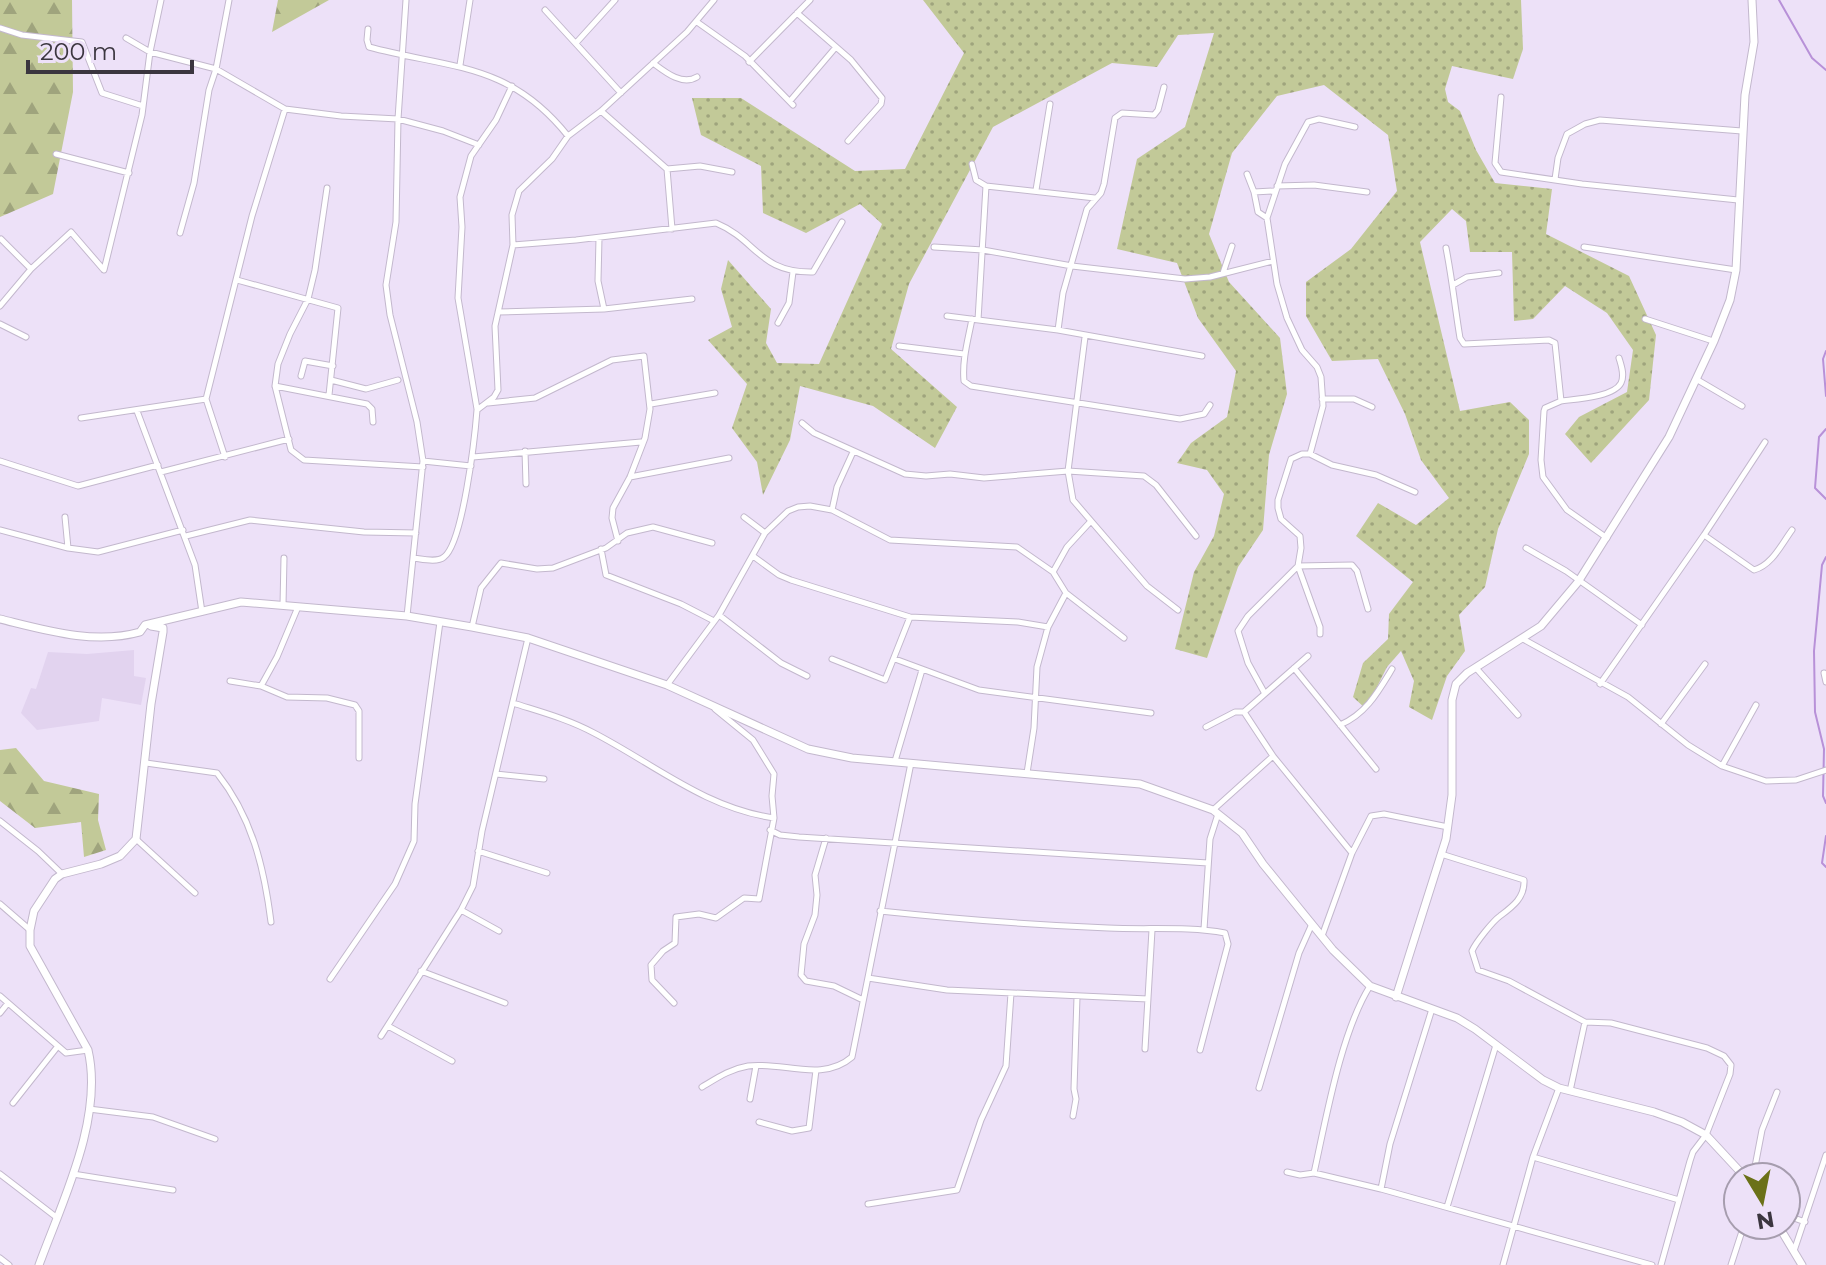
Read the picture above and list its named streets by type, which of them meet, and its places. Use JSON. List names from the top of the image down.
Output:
{
  "scale_bar": "200 m",
  "north": "bottom"
}
